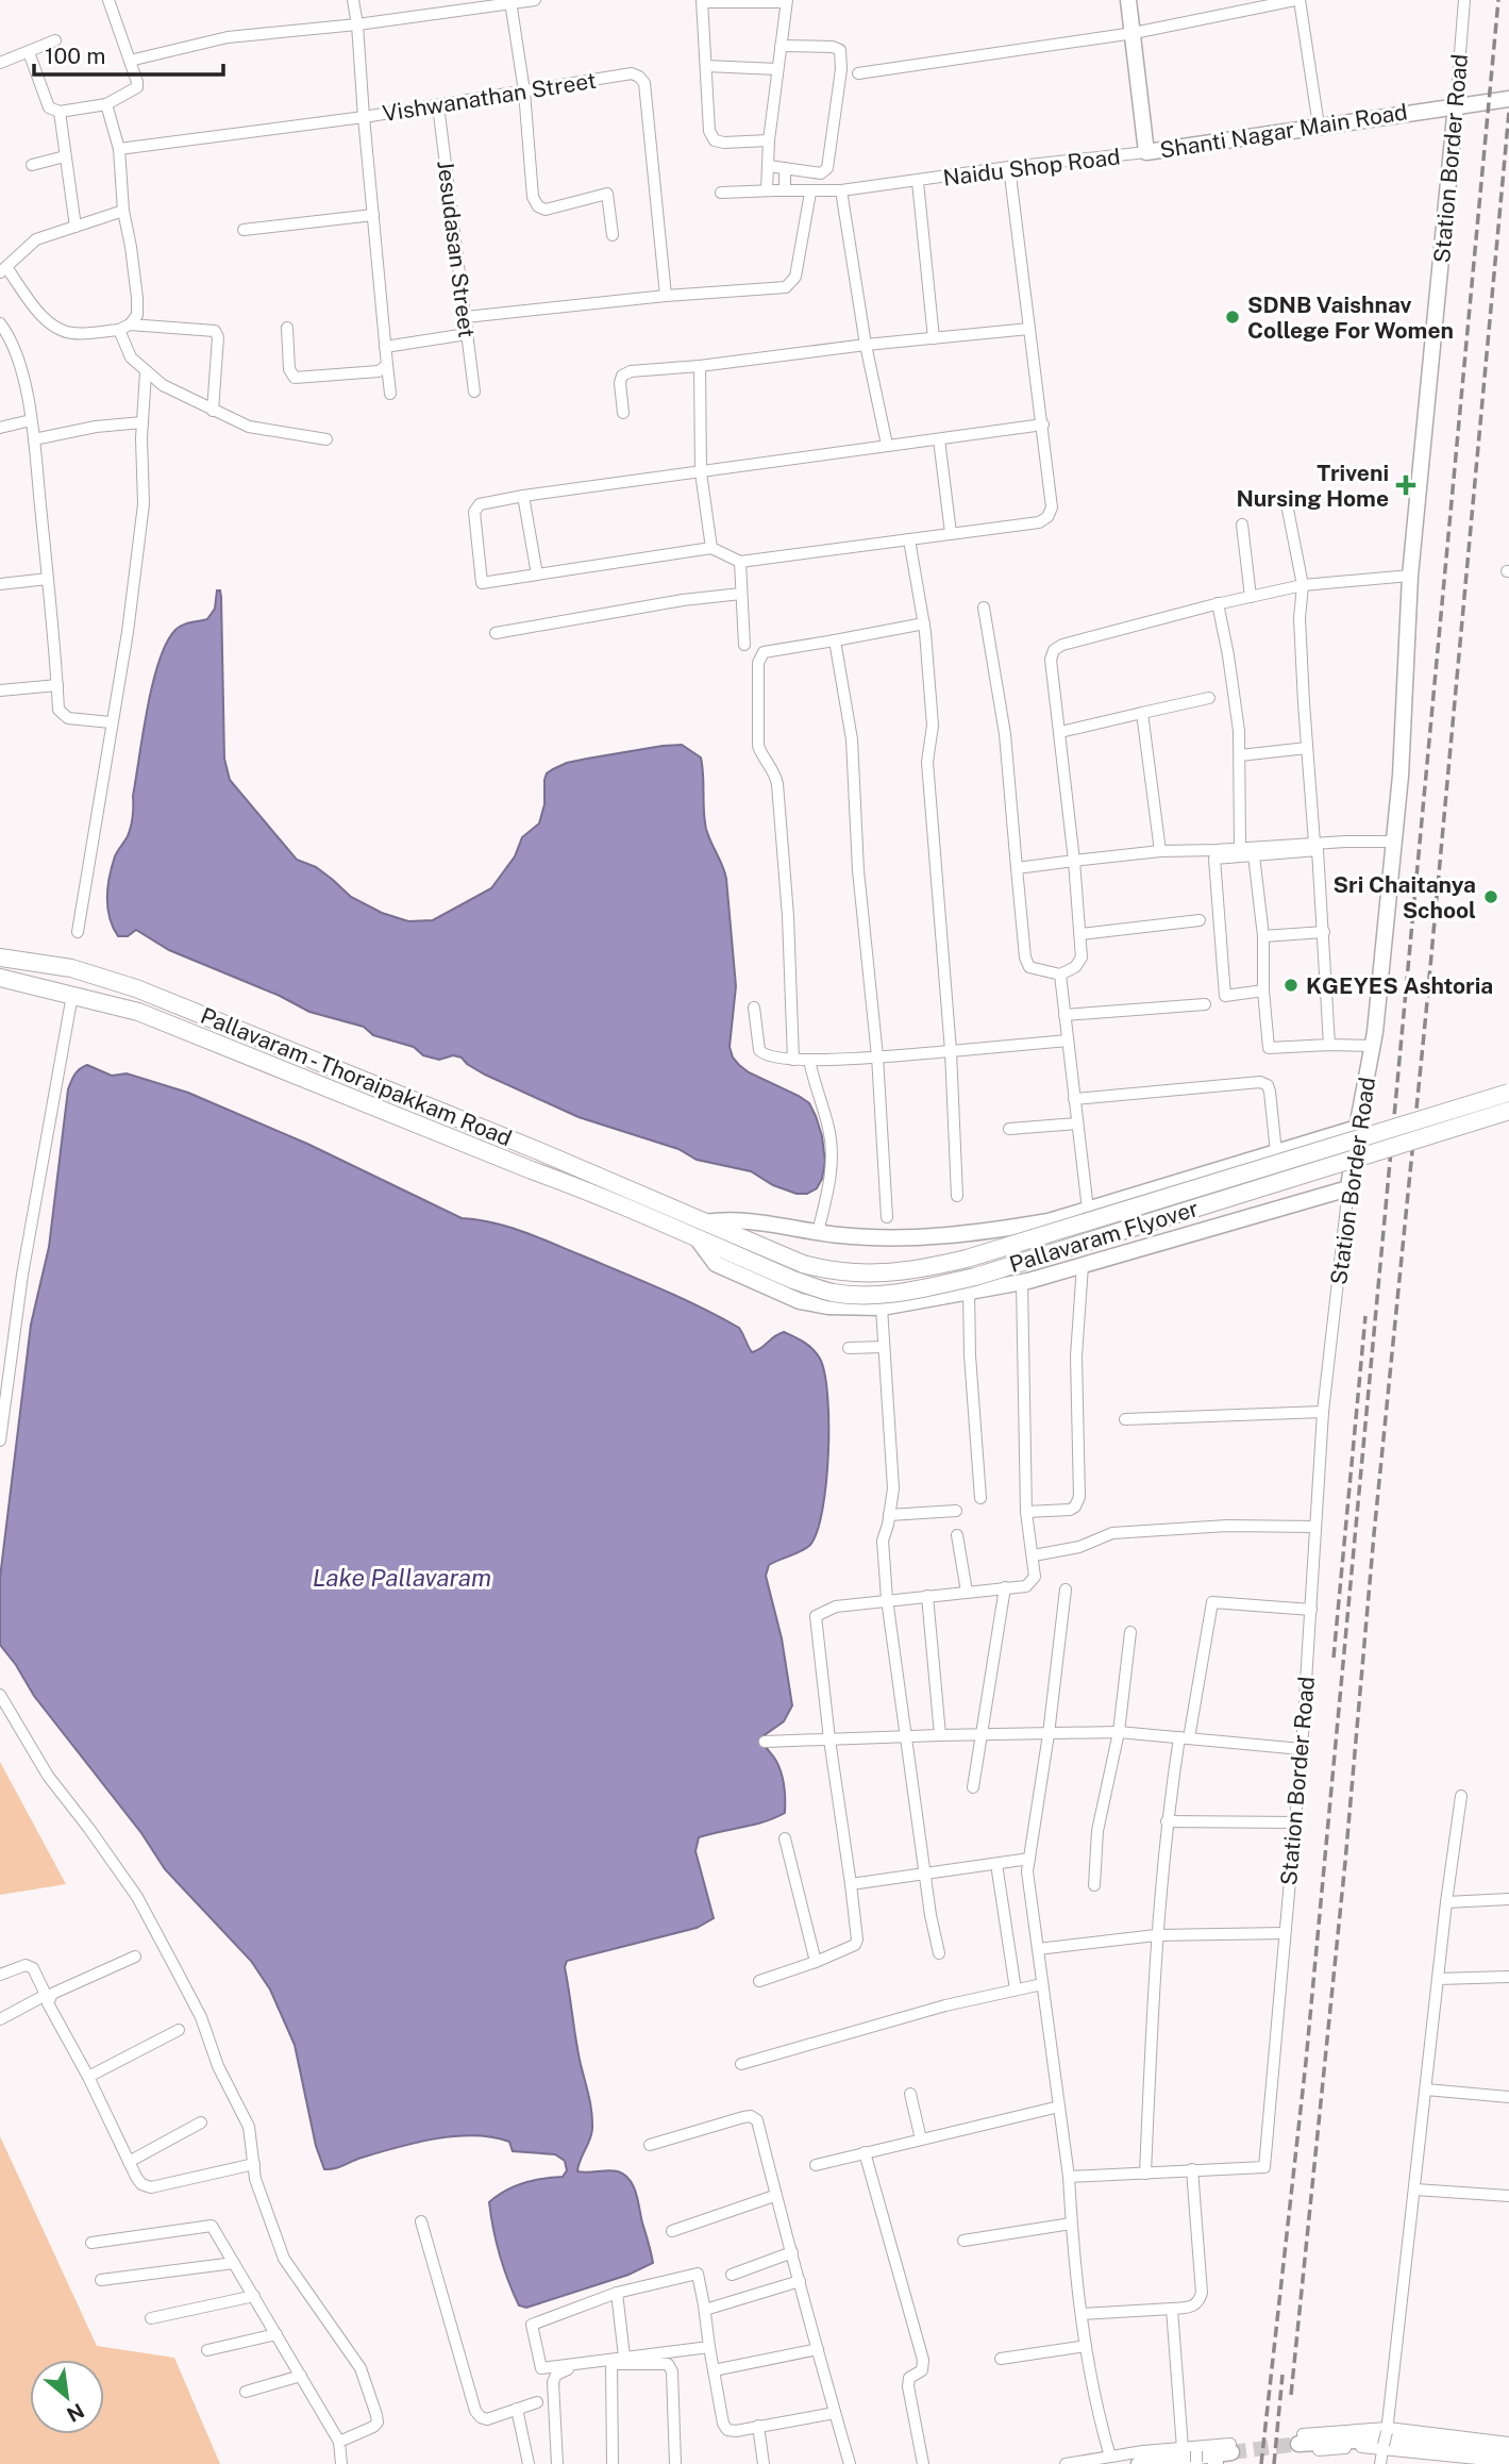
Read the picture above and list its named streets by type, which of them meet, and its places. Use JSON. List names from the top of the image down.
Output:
{
  "streets": {
    "main road": ["Pallavaram - Thoraipakkam Road", "Pallavaram Flyover"],
    "street": [
      "Vishwanathan Street",
      "Shanti Nagar Main Road",
      "Station Border Road",
      "Naidu Shop Road",
      "Jesudasan Street"
    ]
  },
  "crossings": [
    ["Vishwanathan Street", "Jesudasan Street"],
    ["Shanti Nagar Main Road", "Station Border Road"],
    ["Shanti Nagar Main Road", "Naidu Shop Road"],
    ["Pallavaram - Thoraipakkam Road", "Pallavaram Flyover"]
  ],
  "water": ["Lake Pallavaram"],
  "places": {
    "other": ["SDNB Vaishnav College For Women", "Sri Chaitanya School", "KGEYES Ashtoria"],
    "health": ["Triveni Nursing Home"]
  },
  "scale_bar": "100 m",
  "north": "bottom right"
}
